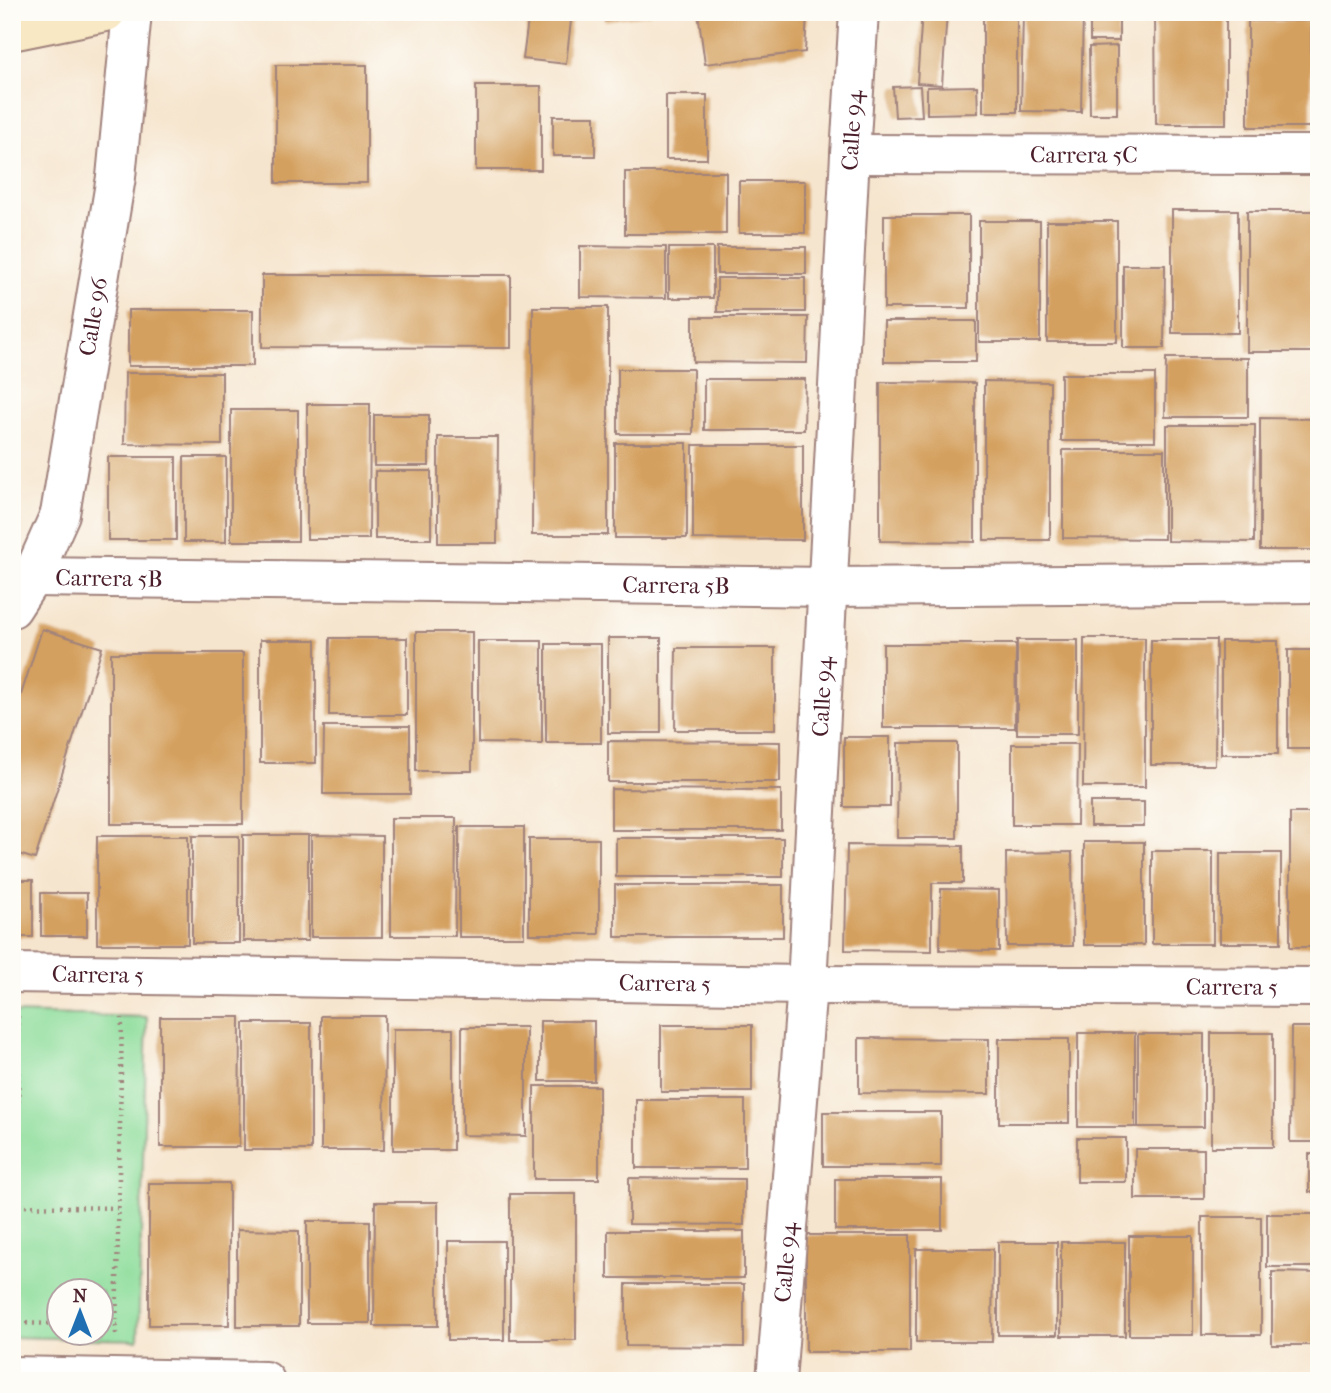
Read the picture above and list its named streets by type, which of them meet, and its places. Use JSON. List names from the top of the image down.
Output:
{
  "streets": {
    "street": [
      "Calle 94",
      "Carrera 5C",
      "Calle 96",
      "Carrera 5B",
      "Carrera 5"
    ]
  },
  "crossings": [
    ["Calle 94", "Carrera 5C"],
    ["Calle 94", "Carrera 5B"],
    ["Calle 94", "Carrera 5"],
    ["Calle 96", "Carrera 5B"]
  ],
  "north": "top"
}
